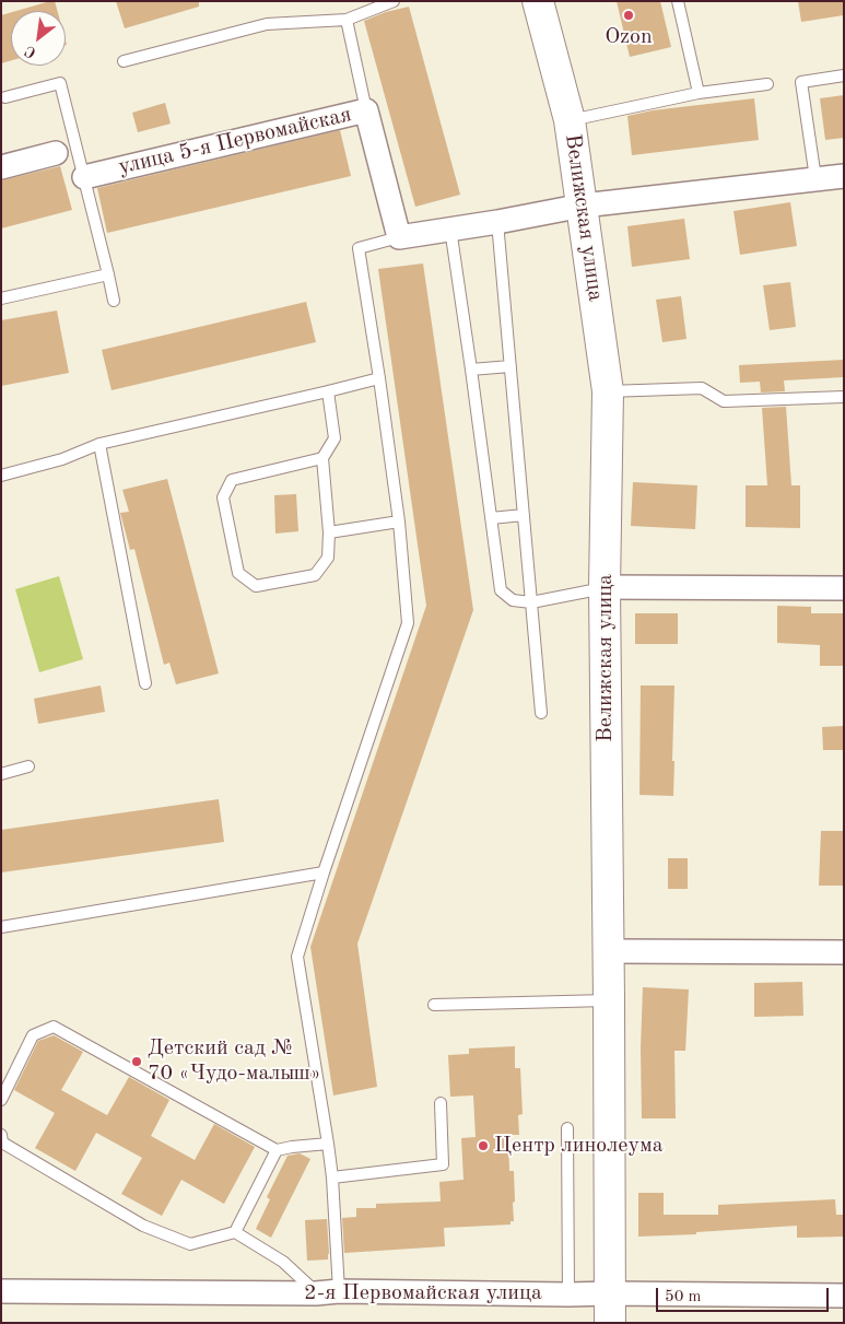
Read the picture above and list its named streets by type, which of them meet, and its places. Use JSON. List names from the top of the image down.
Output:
{
  "streets": {
    "street": ["улица 5-я Первомайская", "Велижская улица", "2-я Первомайская улица"]
  },
  "crossings": [
    ["Велижская улица", "2-я Первомайская улица"]
  ],
  "places": ["Ozon", "Детский сад № 70 «Чудо-малыш»", "Центр линолеума"],
  "scale_bar": "50 m",
  "north": "bottom left"
}
